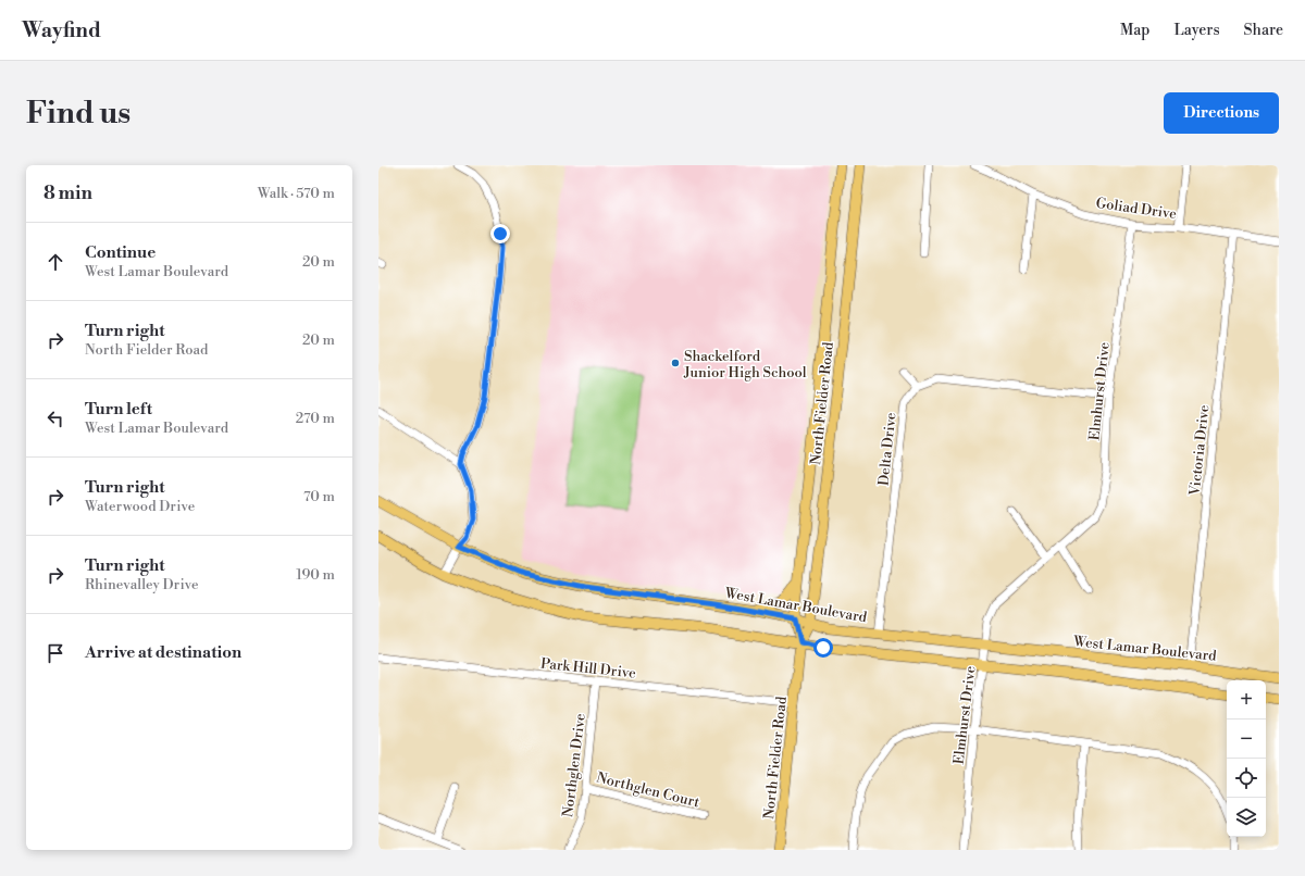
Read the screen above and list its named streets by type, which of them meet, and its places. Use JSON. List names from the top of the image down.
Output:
{
  "streets": {
    "main road": ["North Fielder Road", "West Lamar Boulevard"],
    "street": [
      "Goliad Drive",
      "Elmhurst Drive",
      "Delta Drive",
      "Victoria Drive",
      "Park Hill Drive",
      "Northglen Drive",
      "Northglen Court"
    ]
  },
  "crossings": [
    ["Goliad Drive", "Elmhurst Drive"],
    ["Goliad Drive", "Victoria Drive"],
    ["Elmhurst Drive", "West Lamar Boulevard"],
    ["North Fielder Road", "West Lamar Boulevard"],
    ["North Fielder Road", "Park Hill Drive"],
    ["Delta Drive", "West Lamar Boulevard"],
    ["Victoria Drive", "West Lamar Boulevard"],
    ["Park Hill Drive", "Northglen Drive"],
    ["Northglen Drive", "Northglen Court"]
  ],
  "places": ["Shackelford Junior High School"],
  "page": {
    "header": "Wayfind",
    "nav": ["Map", "Layers", "Share"],
    "buttons": "Directions",
    "title": "Find us",
    "heading": ["8 min", "Walk · 570 m"],
    "list": [
      ["Continue", "West Lamar Boulevard", "20 m"],
      ["Turn right", "North Fielder Road", "20 m"],
      ["Turn left", "West Lamar Boulevard", "270 m"],
      ["Turn right", "Waterwood Drive", "70 m"],
      ["Turn right", "Rhinevalley Drive", "190 m"],
      "Arrive at destination"
    ],
    "map_buttons": ["+", "−"]
  }
}
